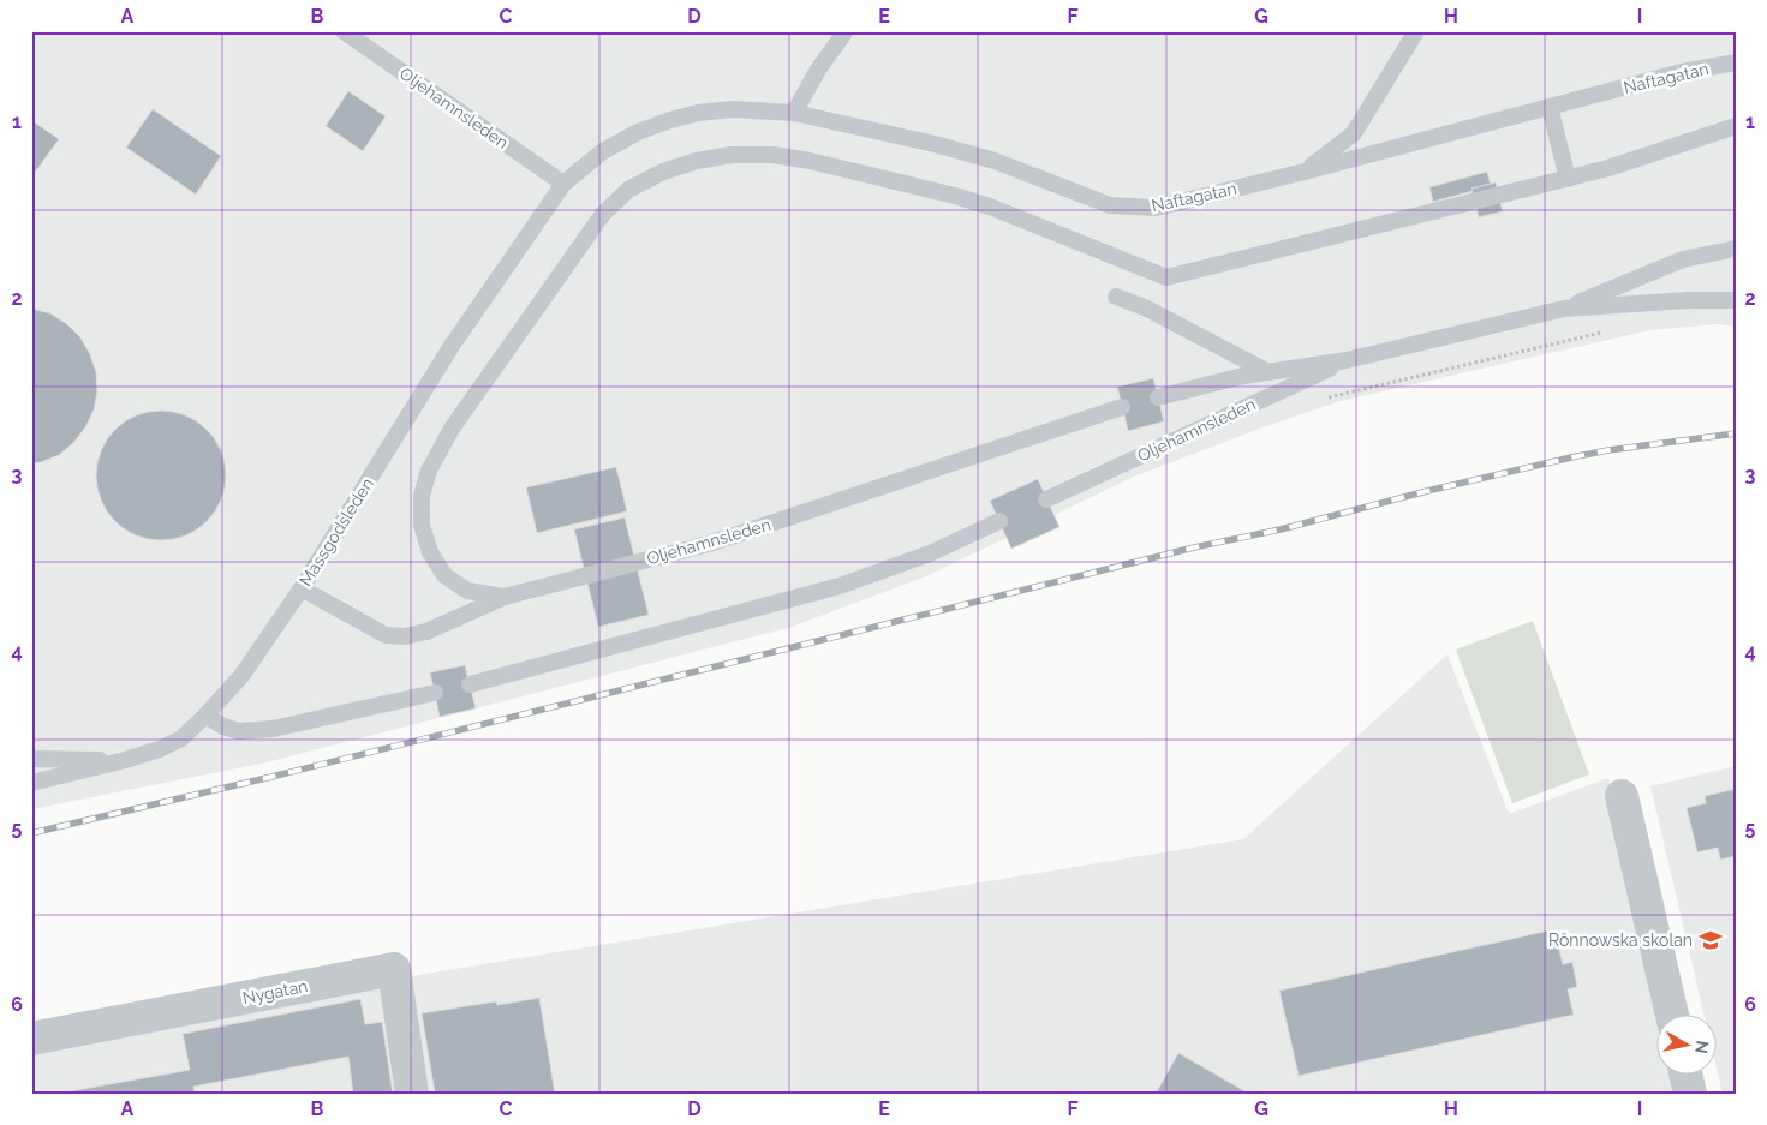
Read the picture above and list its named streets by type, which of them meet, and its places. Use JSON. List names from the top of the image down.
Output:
{
  "streets": {
    "street": ["Nygatan"],
    "lane": ["Naftagatan", "Oljehamnsleden", "Massgodsleden"]
  },
  "crossings": [
    ["Naftagatan", "Oljehamnsleden"],
    ["Naftagatan", "Massgodsleden"],
    ["Oljehamnsleden", "Massgodsleden"]
  ],
  "places": {
    "school or university": ["Rönnowska skolan"]
  },
  "north": "right",
  "grid": {
    "columns": [
      "A",
      "B",
      "C",
      "D",
      "E",
      "F",
      "G",
      "H",
      "I"
    ],
    "rows": [
      "1",
      "2",
      "3",
      "4",
      "5",
      "6"
    ]
  }
}
